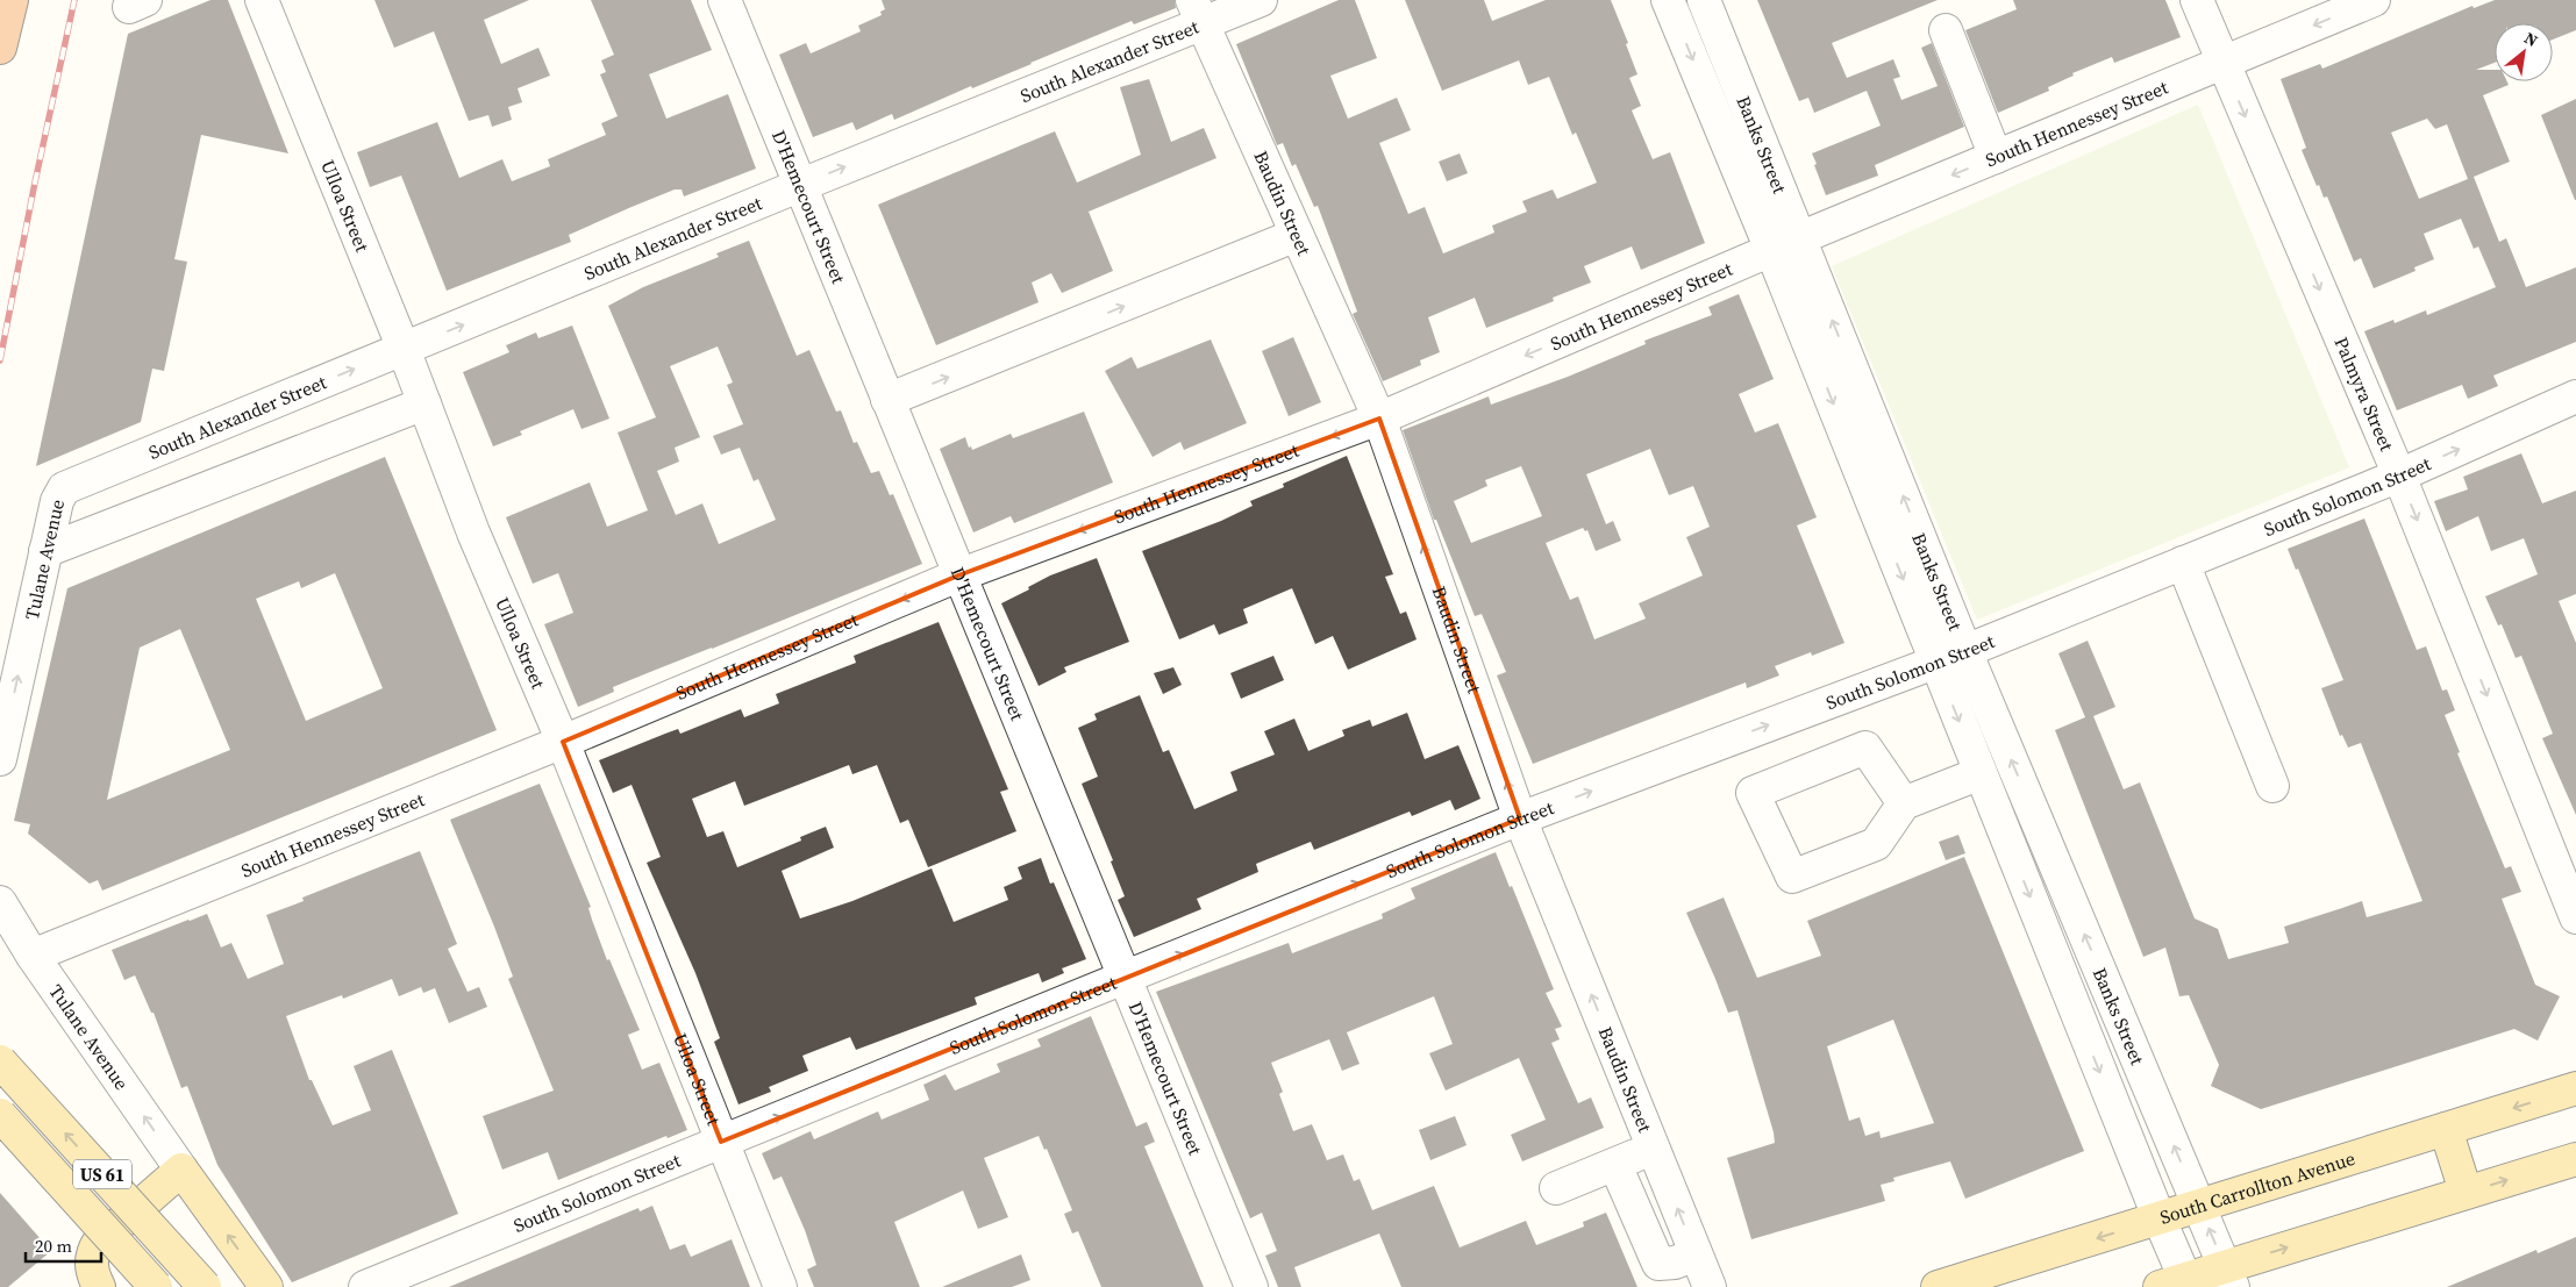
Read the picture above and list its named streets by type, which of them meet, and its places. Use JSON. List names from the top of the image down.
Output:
{
  "streets": {
    "main road": ["US 61", "South Carrollton Avenue"],
    "street": [
      "South Alexander Street",
      "South Hennessey Street",
      "Banks Street",
      "Baudin Street",
      "Ulloa Street",
      "D'Hemecourt Street",
      "Palmyra Street",
      "South Solomon Street",
      "Tulane Avenue"
    ]
  },
  "crossings": [
    ["South Alexander Street", "Baudin Street"],
    ["South Alexander Street", "Ulloa Street"],
    ["South Alexander Street", "D'Hemecourt Street"],
    ["South Alexander Street", "Tulane Avenue"],
    ["South Hennessey Street", "Banks Street"],
    ["South Hennessey Street", "Baudin Street"],
    ["South Hennessey Street", "Ulloa Street"],
    ["South Hennessey Street", "D'Hemecourt Street"],
    ["South Hennessey Street", "Palmyra Street"],
    ["South Hennessey Street", "Tulane Avenue"],
    ["Banks Street", "South Solomon Street"],
    ["Banks Street", "South Carrollton Avenue"],
    ["Baudin Street", "South Solomon Street"],
    ["Ulloa Street", "South Solomon Street"],
    ["D'Hemecourt Street", "South Solomon Street"],
    ["Palmyra Street", "South Solomon Street"]
  ],
  "one_way": [
    "South Hennessey Street",
    "Baudin Street",
    "Palmyra Street",
    "South Solomon Street",
    "Tulane Avenue"
  ],
  "scale_bar": "20 m",
  "north": "top right"
}
